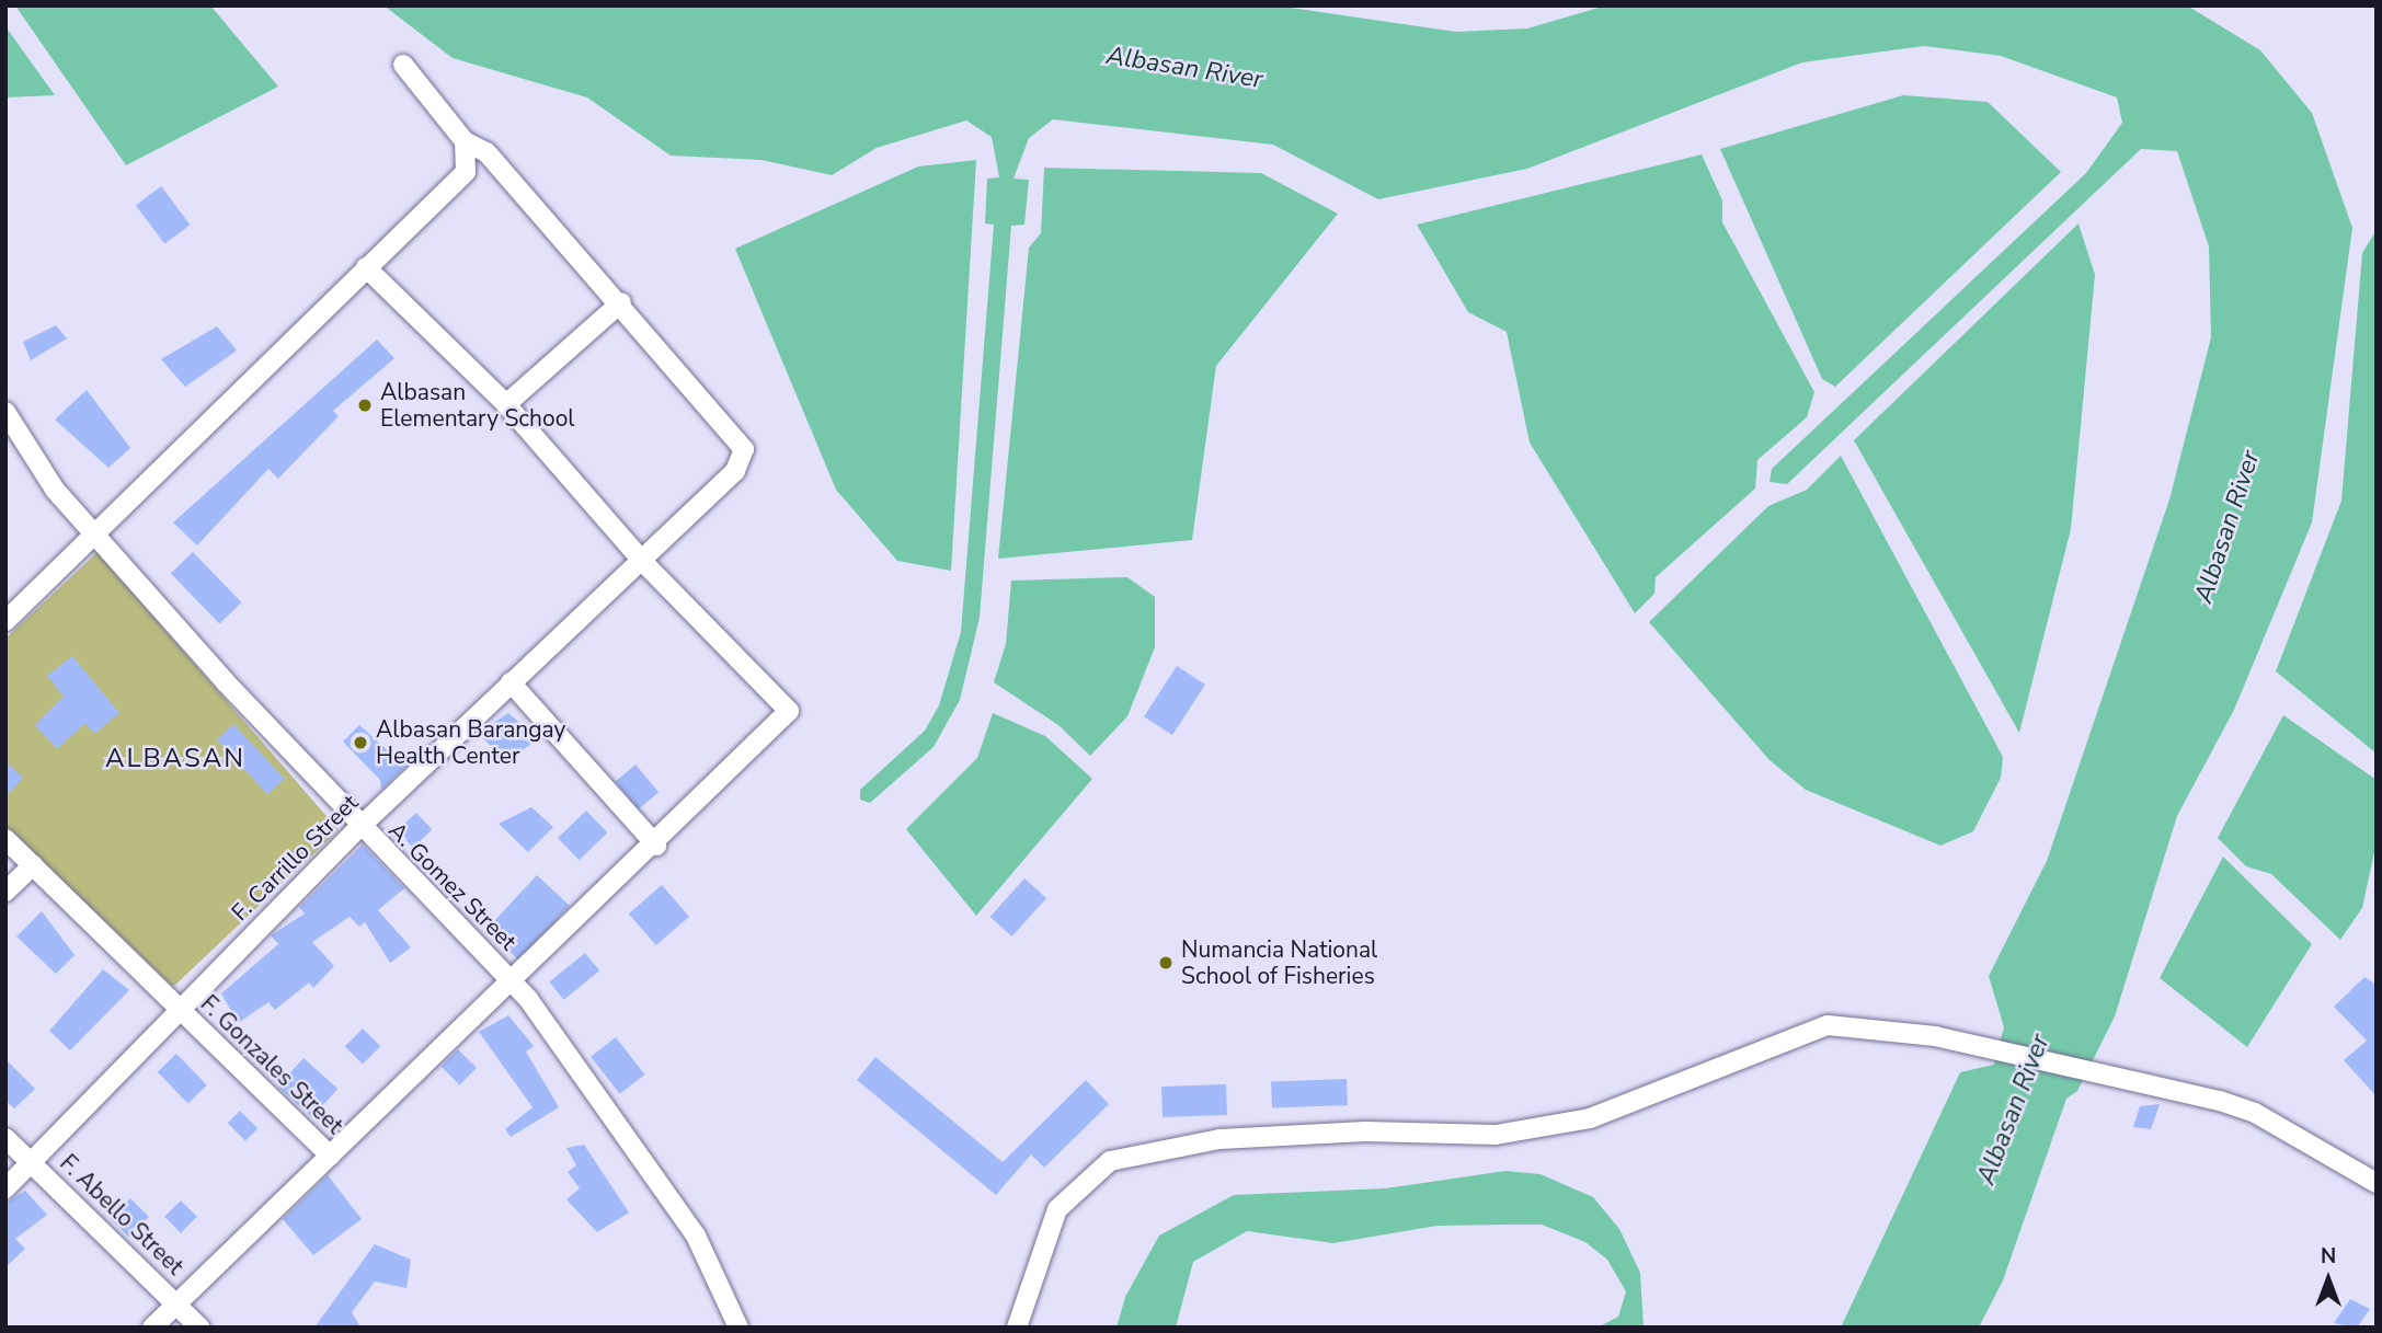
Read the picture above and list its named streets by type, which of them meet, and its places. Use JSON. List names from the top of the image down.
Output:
{
  "streets": {
    "street": [
      "F. Carrillo Street",
      "A. Gomez Street",
      "F. Gonzales Street",
      "F. Abello Street"
    ]
  },
  "crossings": [
    ["F. Carrillo Street", "A. Gomez Street"],
    ["F. Carrillo Street", "F. Gonzales Street"],
    ["F. Carrillo Street", "F. Abello Street"]
  ],
  "districts": ["ALBASAN"],
  "water": ["Albasan River"],
  "places": ["Albasan Elementary School", "Albasan Barangay Health Center", "Numancia National School of Fisheries"],
  "north": "top"
}
